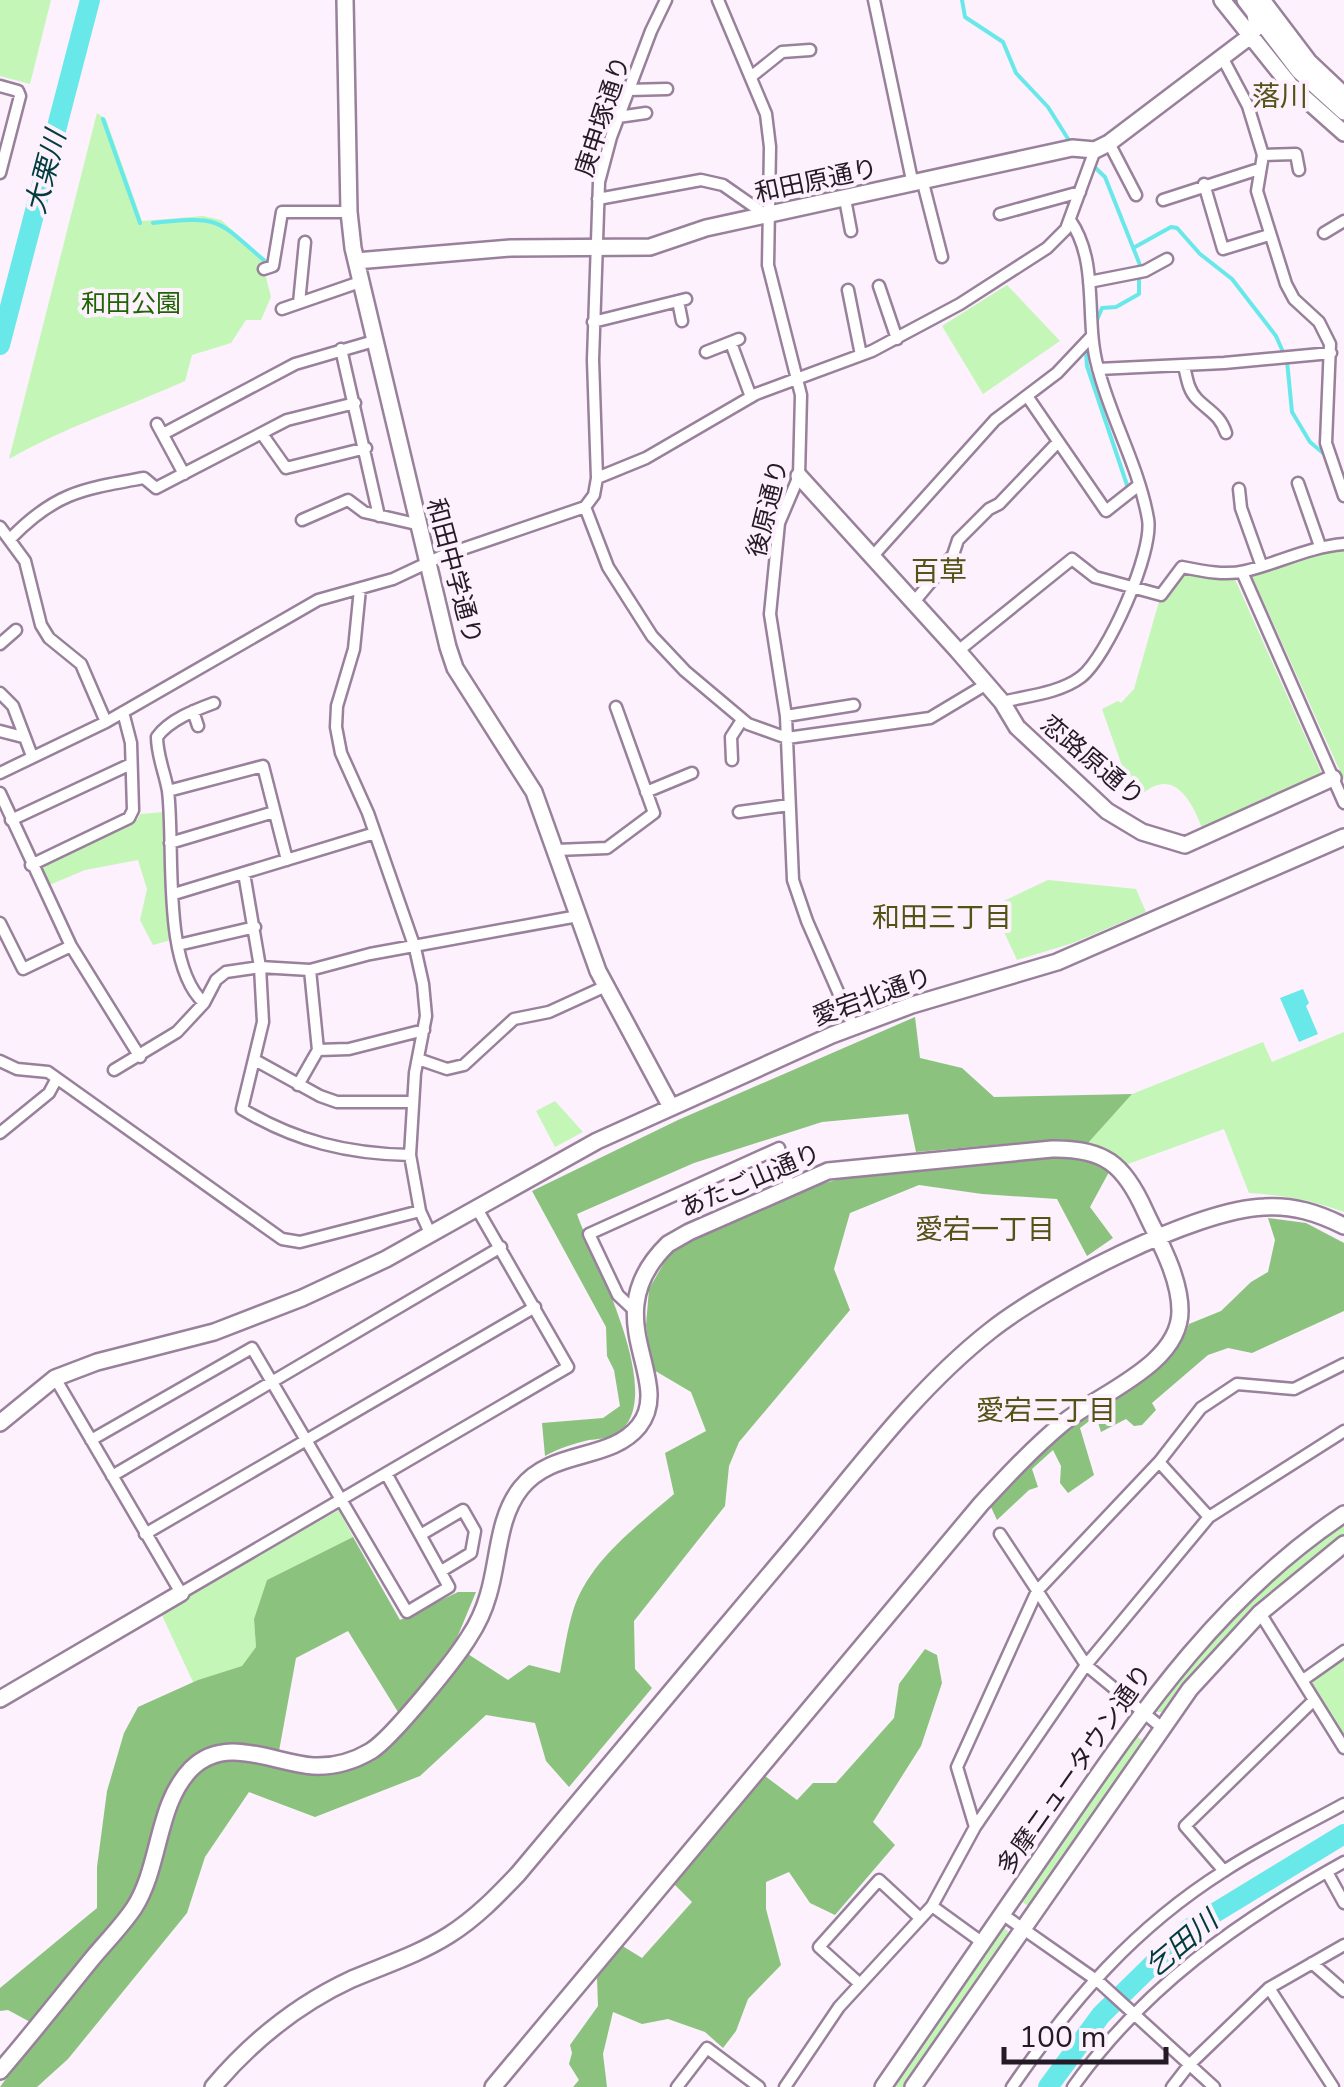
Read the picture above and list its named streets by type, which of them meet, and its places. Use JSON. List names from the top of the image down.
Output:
{
  "streets": {
    "street": [
      "庚申塚通り",
      "和田原通り",
      "後原通り",
      "和田中学通り",
      "恋路原通り",
      "愛宕北通り",
      "あたご山通り",
      "多摩ニュータウン通り"
    ]
  },
  "crossings": [
    ["庚申塚通り", "和田原通り"],
    ["和田原通り", "後原通り"],
    ["和田原通り", "和田中学通り"],
    ["後原通り", "恋路原通り"],
    ["後原通り", "愛宕北通り"],
    ["和田中学通り", "愛宕北通り"]
  ],
  "districts": [
    "落川",
    "百草",
    "和田三丁目",
    "愛宕一丁目",
    "愛宕三丁目"
  ],
  "water": ["大栗川", "乞田川"],
  "parks": ["和田公園"],
  "scale_bar": "100 m"
}
